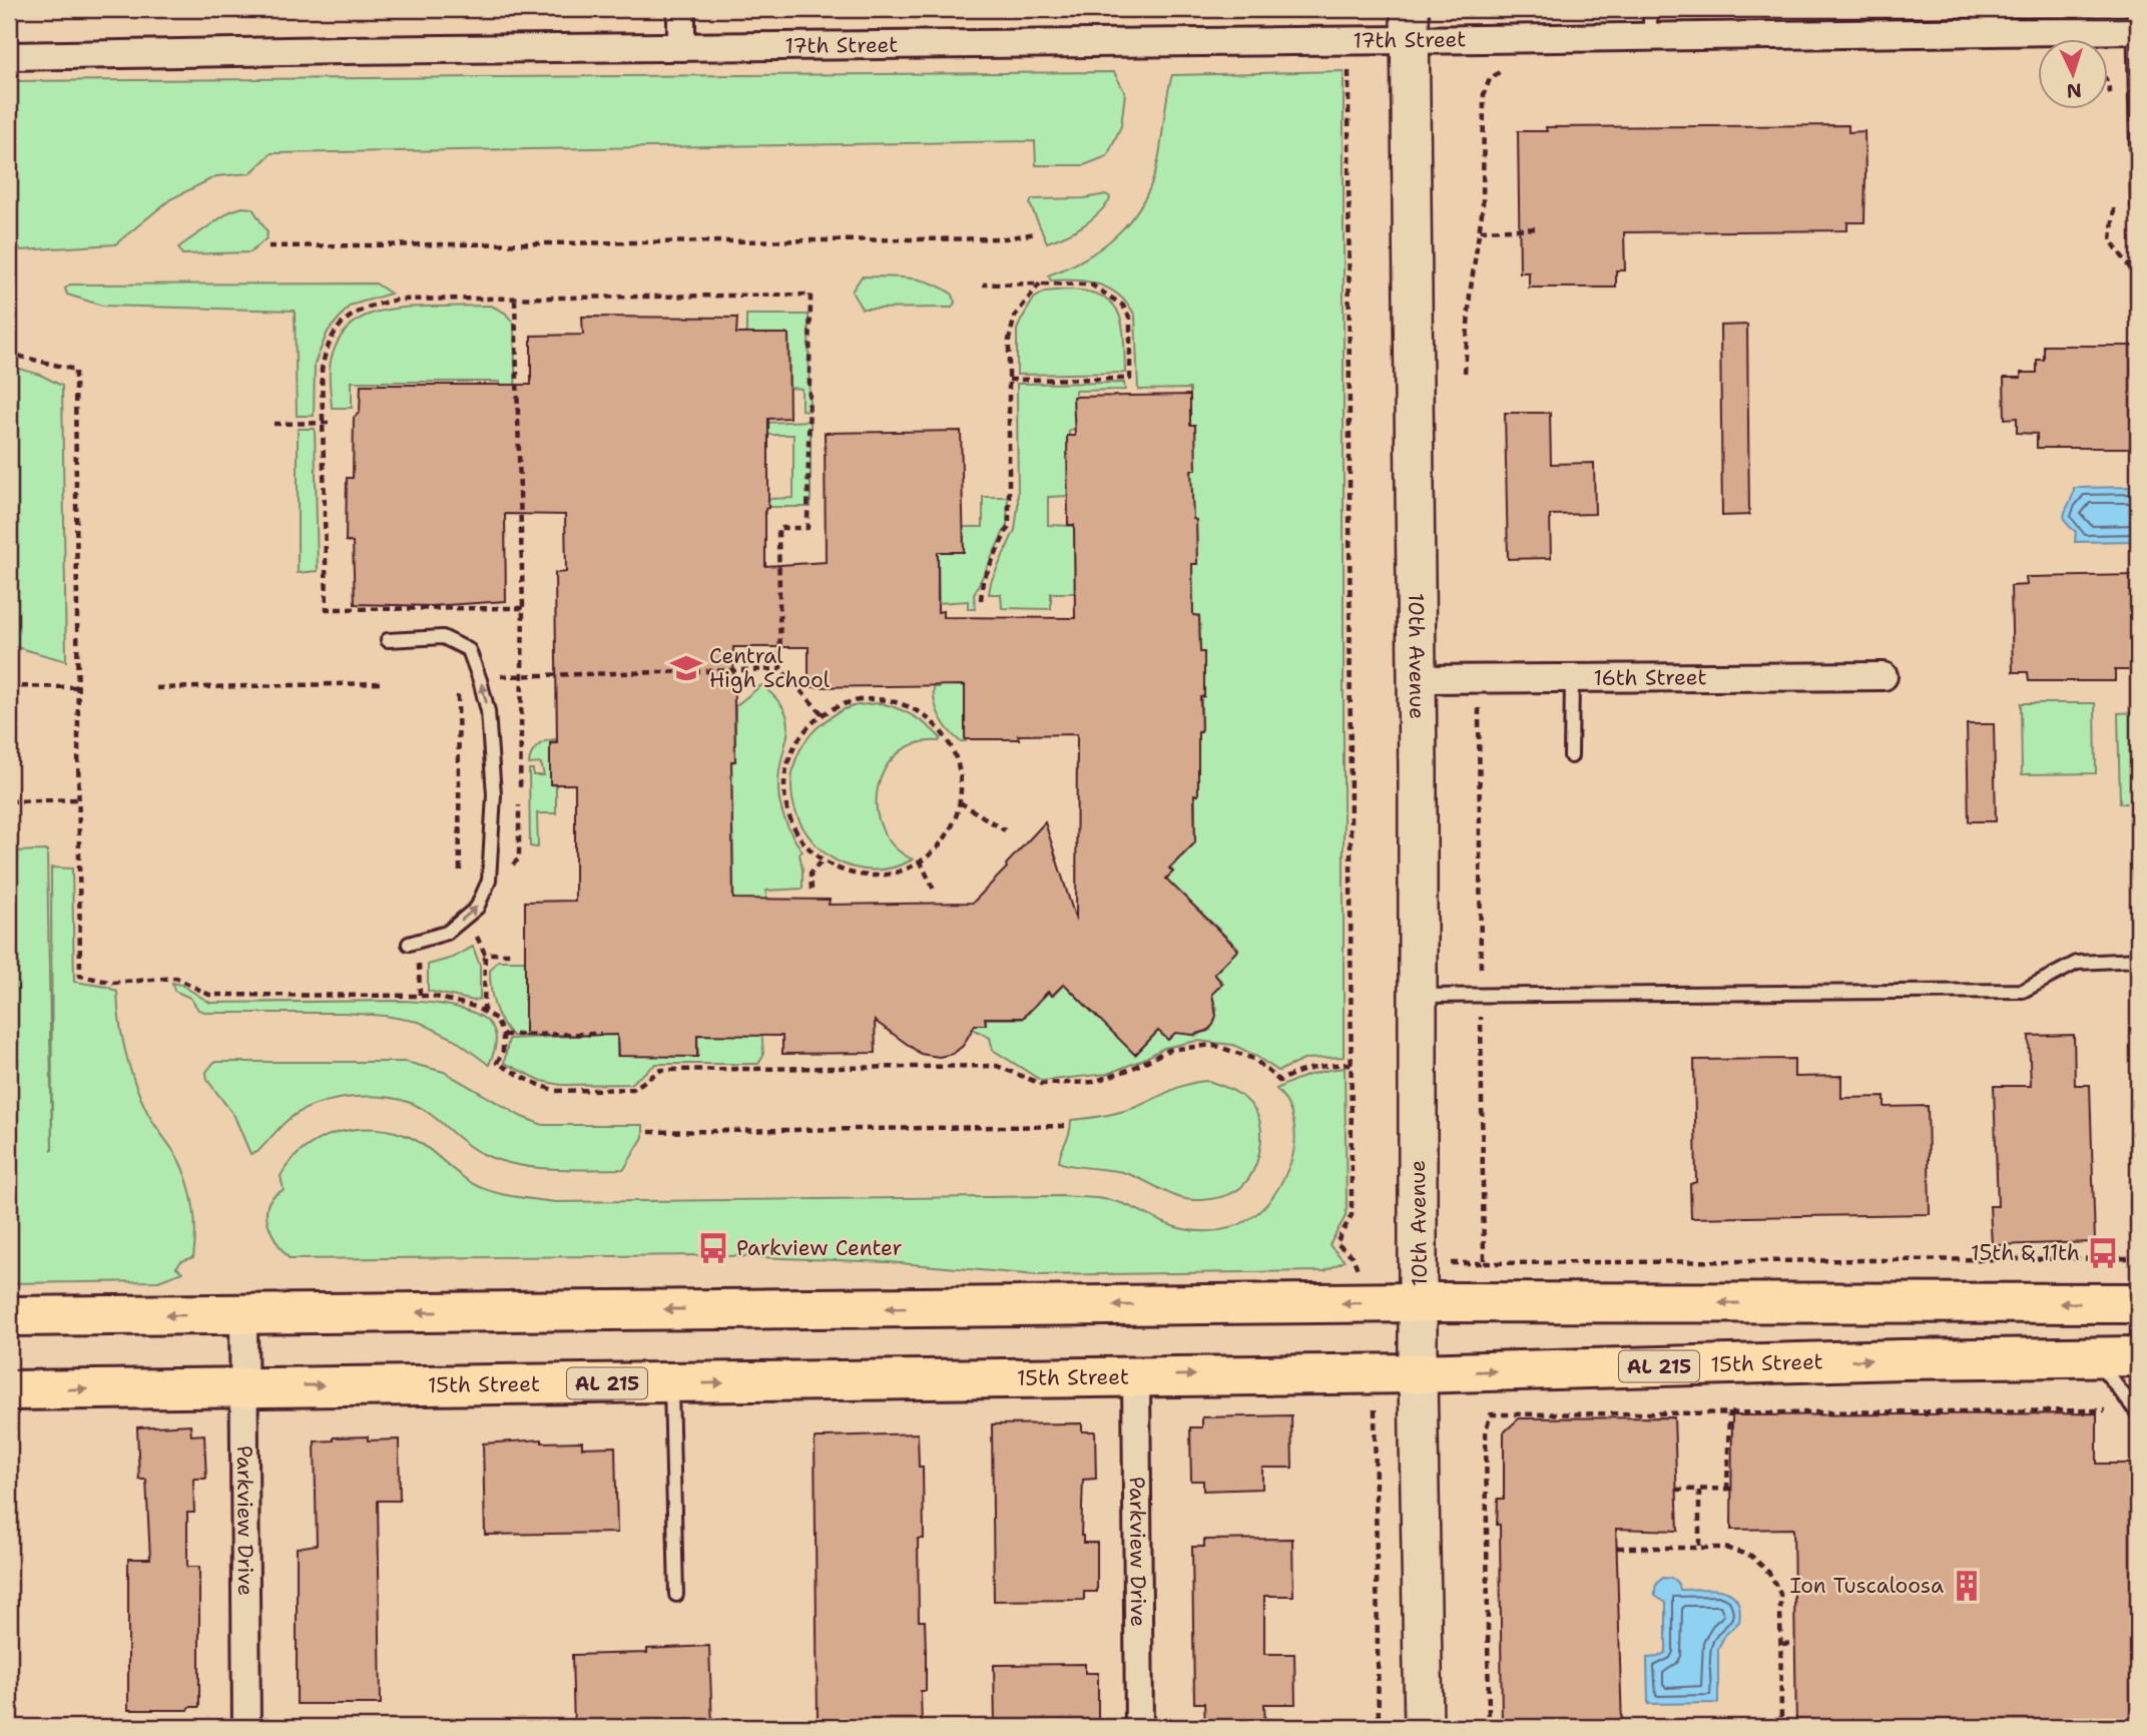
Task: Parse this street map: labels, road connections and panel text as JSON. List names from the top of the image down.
{
  "streets": {
    "main road": ["10th Avenue", "15th Street", "AL 215"],
    "street": ["17th Street", "16th Street", "Parkview Drive"]
  },
  "crossings": [
    ["17th Street", "10th Avenue"],
    ["10th Avenue", "16th Street"],
    ["10th Avenue", "15th Street"],
    ["15th Street", "Parkview Drive"]
  ],
  "places": {
    "school or university": ["Central High School"],
    "bus stop": ["Parkview Center", "15th & 11th"],
    "building": ["Ion Tuscaloosa"]
  },
  "north": "bottom"
}
